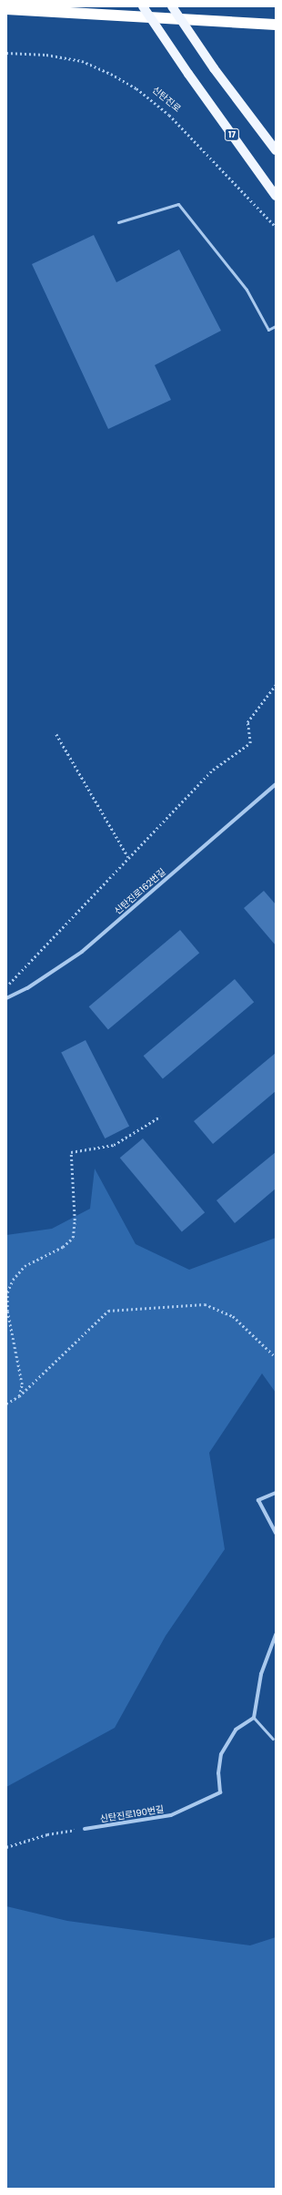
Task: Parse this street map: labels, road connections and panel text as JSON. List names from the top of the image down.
{
  "streets": {
    "main road": ["17"],
    "street": ["신탄진로162번길", "신탄진로190번길"],
    "path": ["신탄진로"]
  }
}
